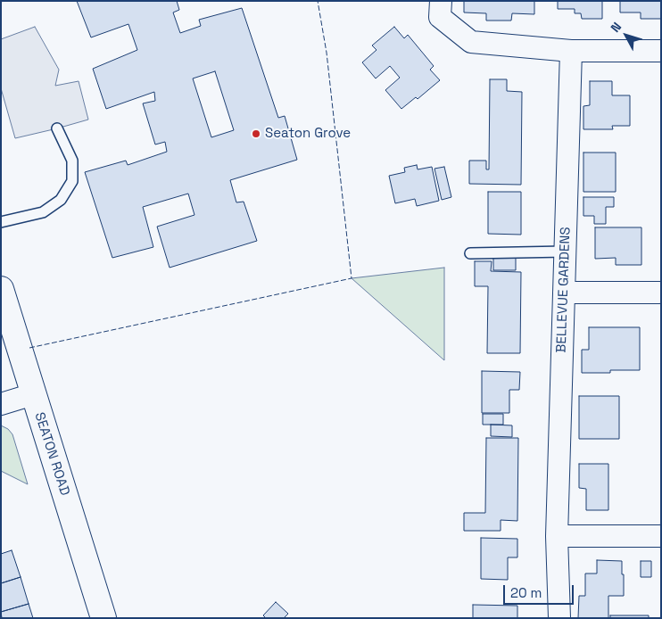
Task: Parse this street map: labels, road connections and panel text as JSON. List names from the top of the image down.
{
  "streets": {
    "street": ["BELLEVUE GARDENS", "SEATON ROAD"]
  },
  "places": ["Seaton Grove"],
  "scale_bar": "20 m",
  "north": "top left"
}
